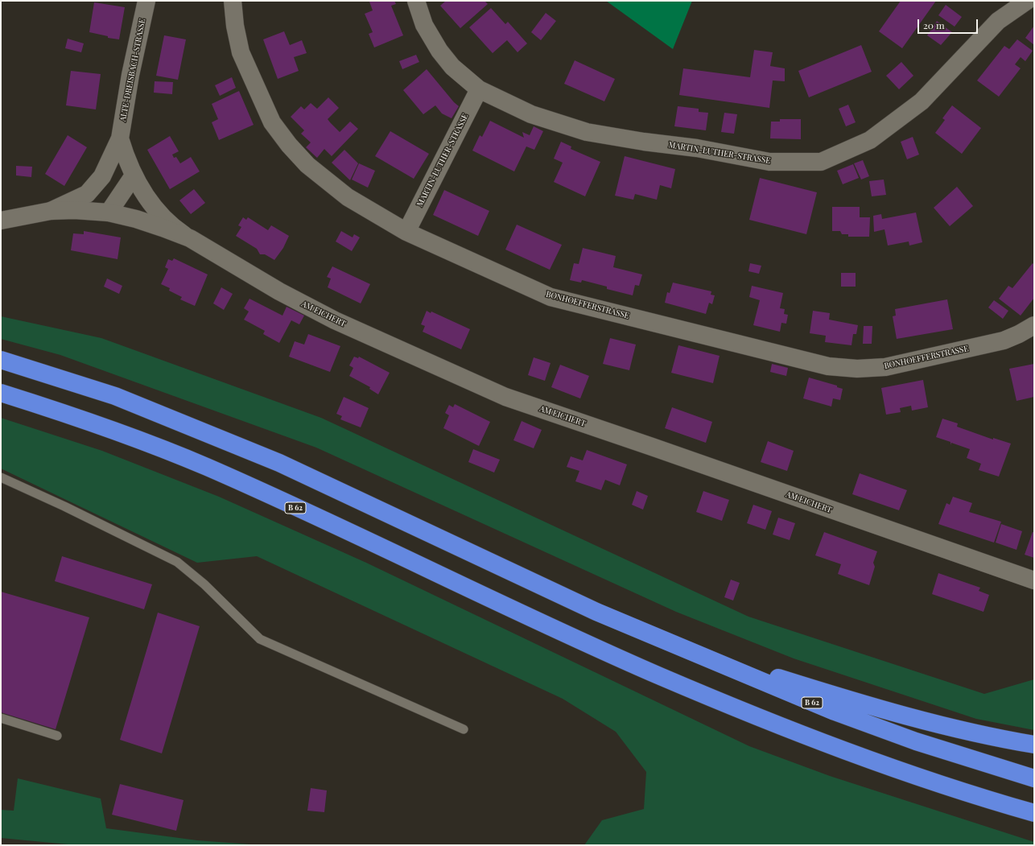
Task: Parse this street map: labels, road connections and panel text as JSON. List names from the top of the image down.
{
  "streets": {
    "highway": ["B 62"],
    "street": [
      "ALTE-DREISBACH-STRASSE",
      "MARTIN-LUTHER-STRASSE",
      "BONHOEFFERSTRASSE",
      "AM EICHERT"
    ]
  },
  "crossings": [
    ["ALTE-DREISBACH-STRASSE", "AM EICHERT"],
    ["MARTIN-LUTHER-STRASSE", "BONHOEFFERSTRASSE"]
  ],
  "scale_bar": "20 m"
}
